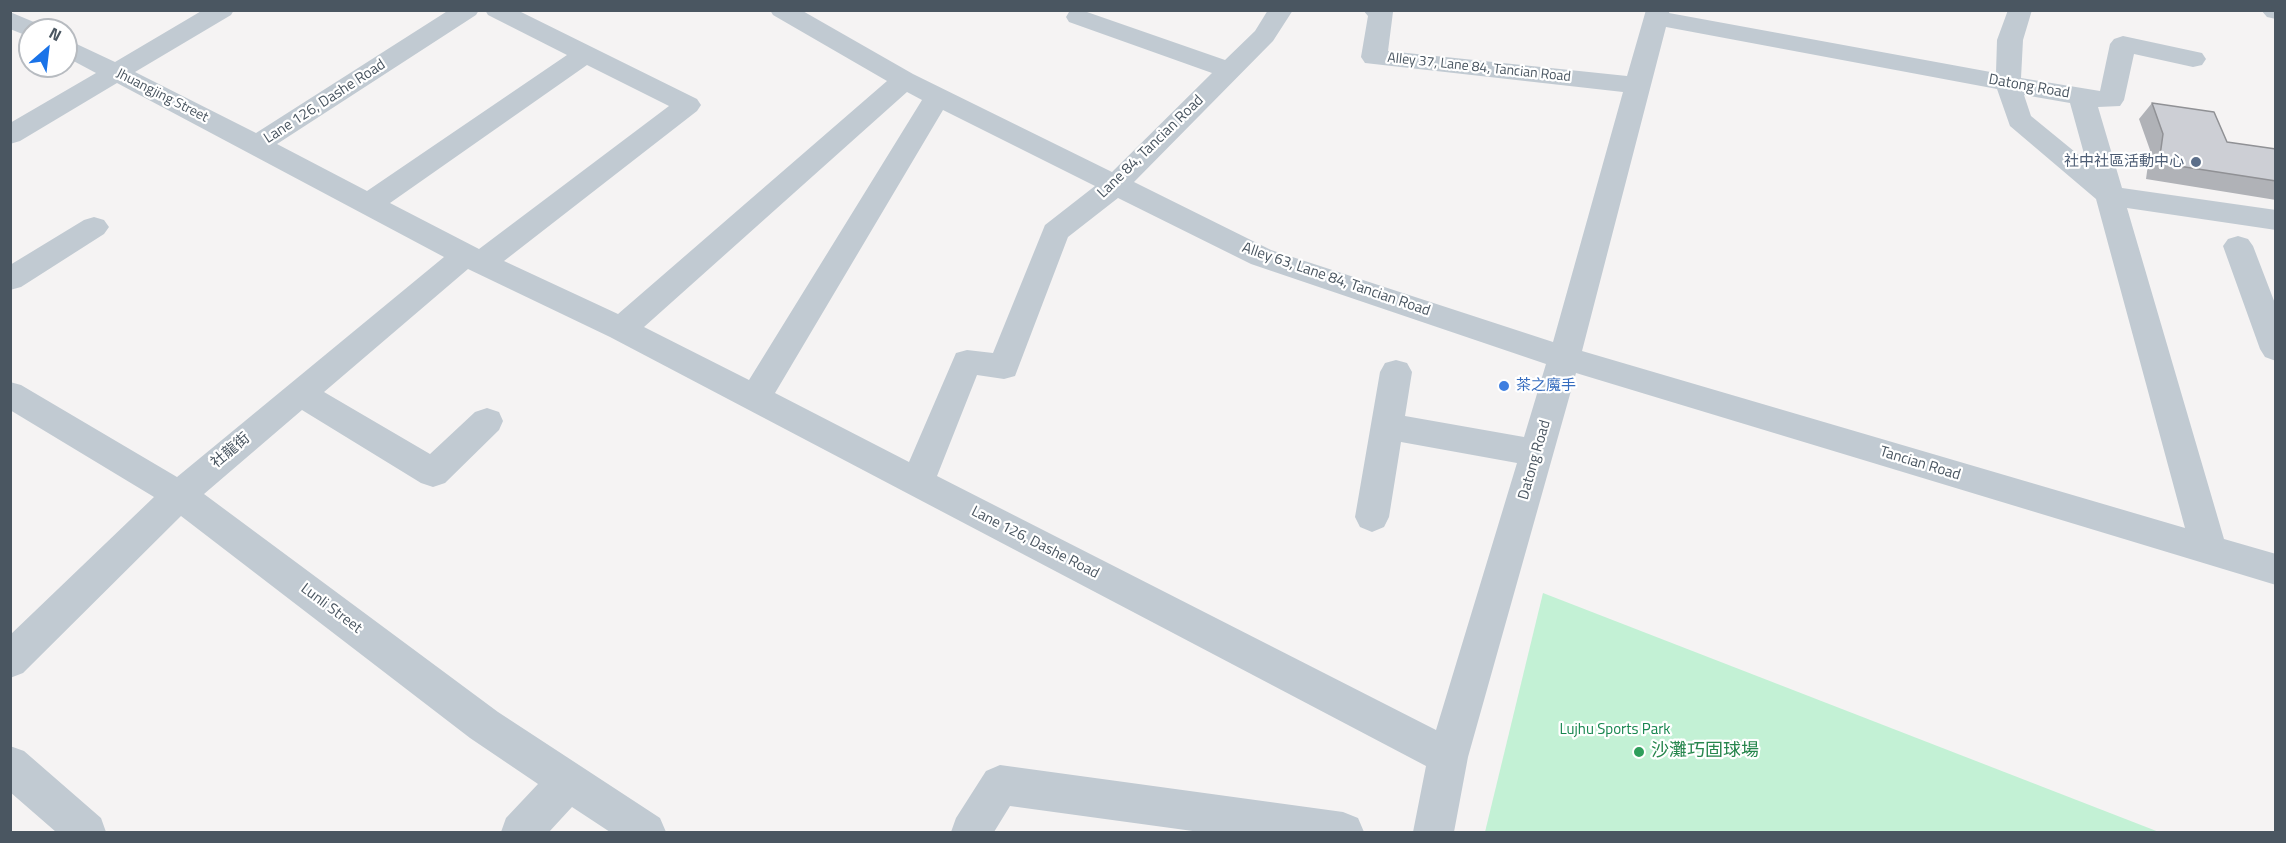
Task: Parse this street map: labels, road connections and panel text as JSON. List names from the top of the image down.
{
  "streets": {
    "street": [
      "Alley 37, Lane 84, Tancian Road",
      "Datong Road",
      "Jhuangjing Street",
      "Lane 126, Dashe Road",
      "Lane 84, Tancian Road",
      "Alley 63, Lane 84, Tancian Road",
      "社龍街",
      "Tancian Road",
      "Lunli Street"
    ]
  },
  "crossings": [
    ["Alley 37, Lane 84, Tancian Road", "Datong Road"],
    ["Datong Road", "Lane 126, Dashe Road"],
    ["Datong Road", "Alley 63, Lane 84, Tancian Road"],
    ["Datong Road", "Tancian Road"],
    ["Jhuangjing Street", "Lane 126, Dashe Road"],
    ["Lane 126, Dashe Road", "Lane 84, Tancian Road"],
    ["Lane 126, Dashe Road", "社龍街"],
    ["Lane 84, Tancian Road", "Alley 63, Lane 84, Tancian Road"],
    ["Alley 63, Lane 84, Tancian Road", "Tancian Road"],
    ["社龍街", "Lunli Street"]
  ],
  "parks": ["Lujhu Sports Park"],
  "places": ["社中社區活動中心", "茶之魔手", "沙灘巧固球場"],
  "north": "top right"
}
